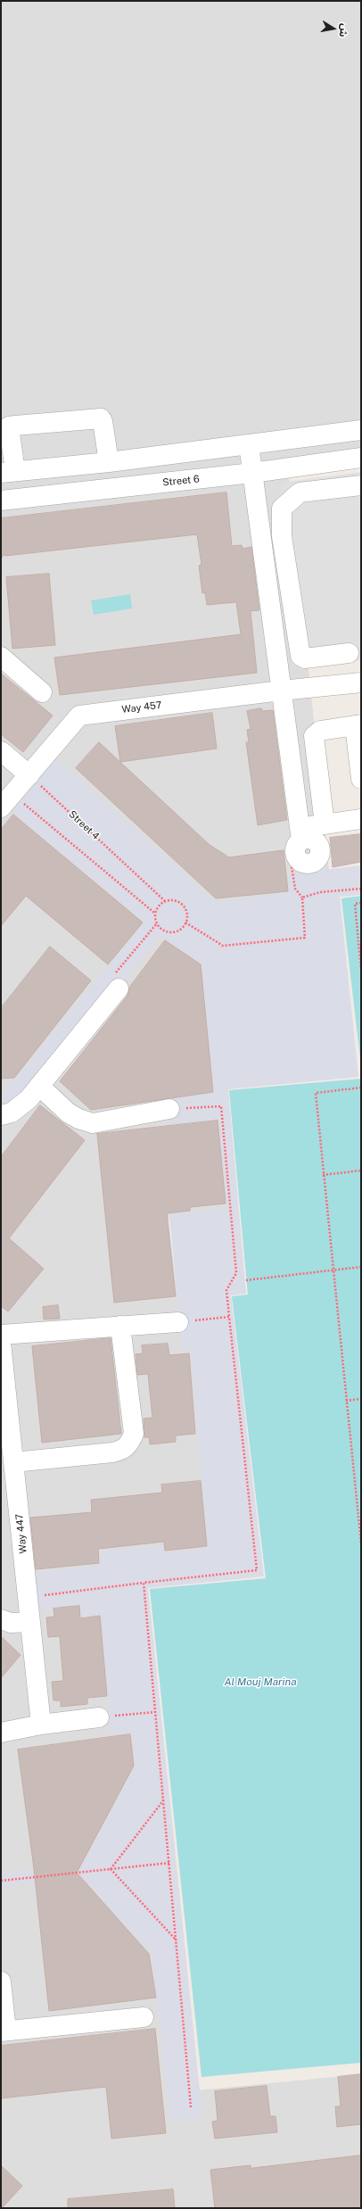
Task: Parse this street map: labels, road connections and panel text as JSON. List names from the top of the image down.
{
  "streets": {
    "street": ["Street 6", "Way 457", "Way 447"],
    "path": ["Street 4"]
  },
  "crossings": [
    ["Way 457", "Street 4"]
  ],
  "water": ["Al Mouj Marina"],
  "north": "right"
}
